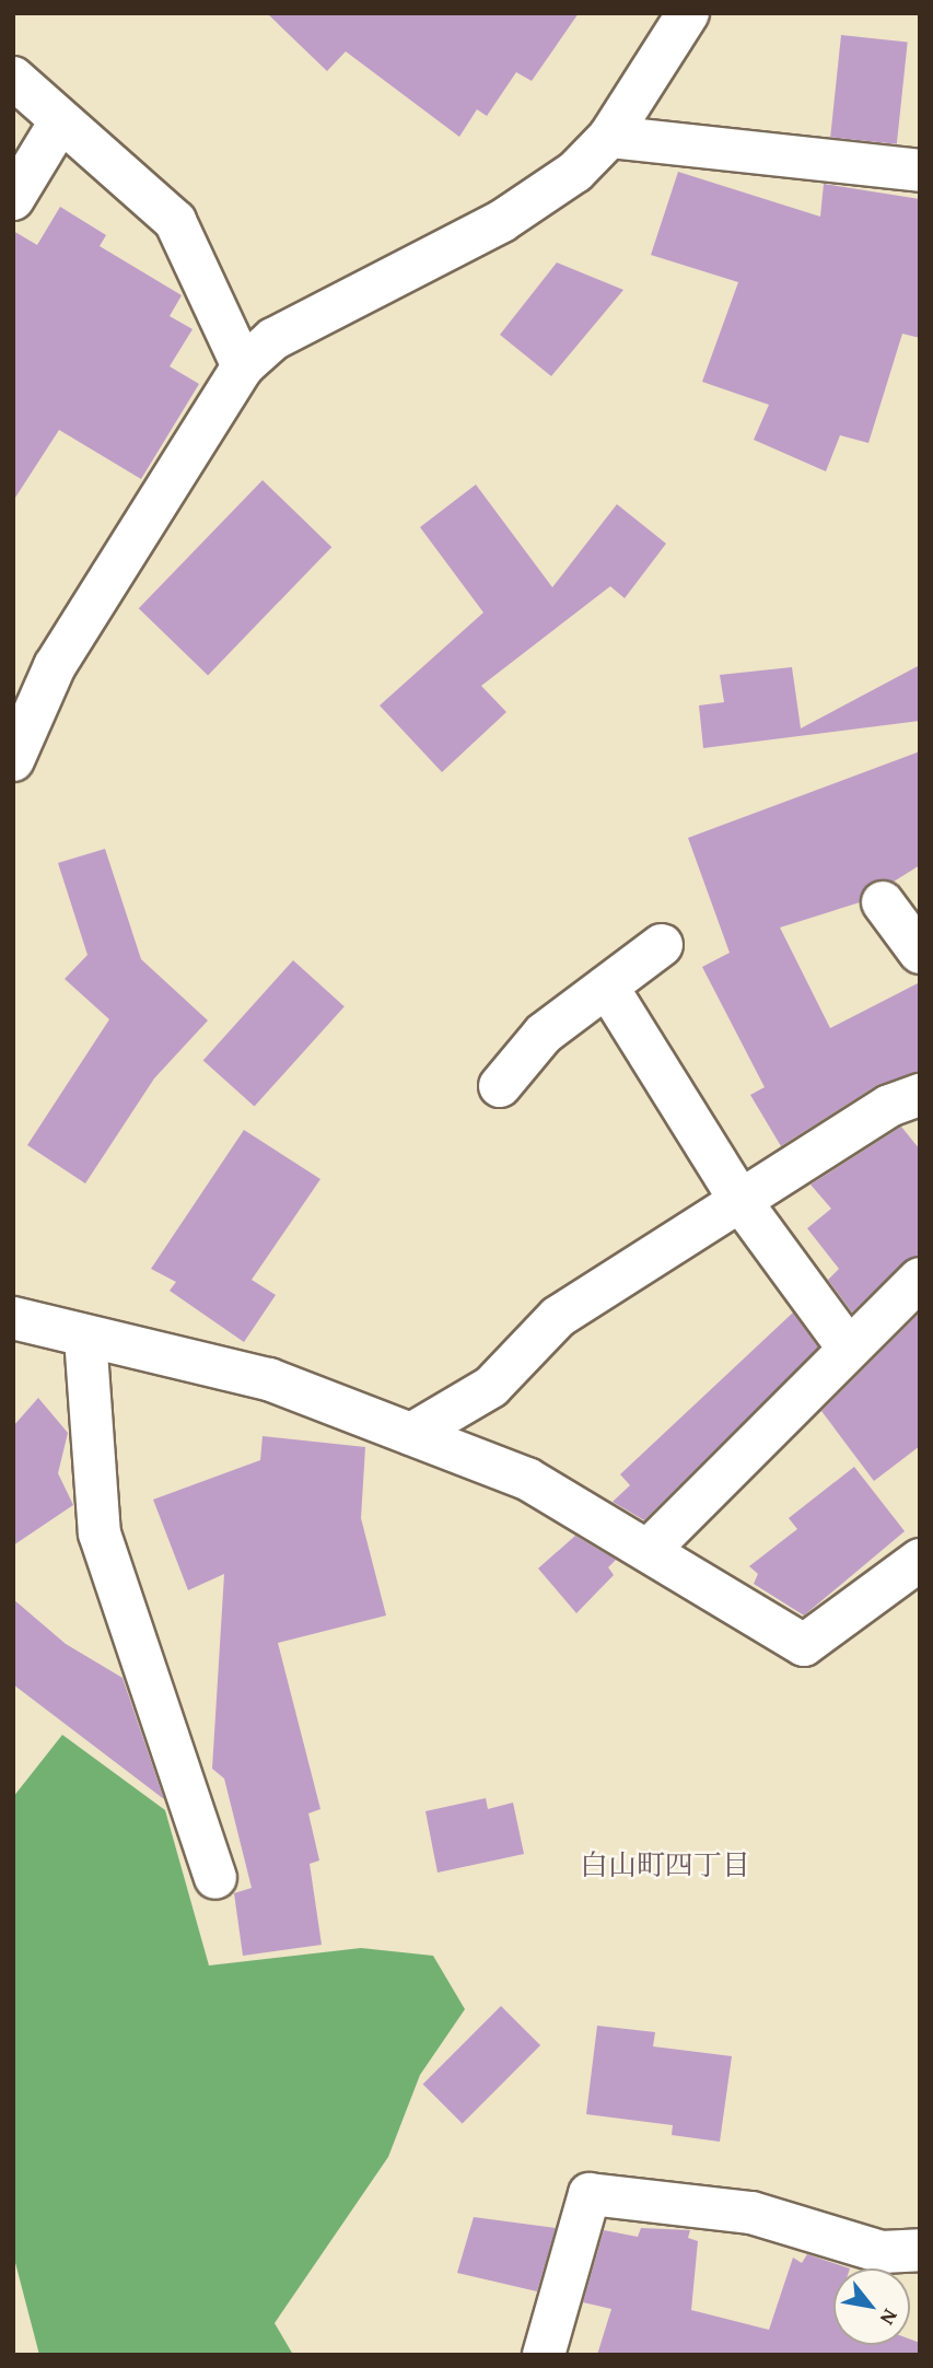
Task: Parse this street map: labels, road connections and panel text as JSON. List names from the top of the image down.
{
  "districts": ["白山町四丁目"],
  "north": "bottom right"
}
